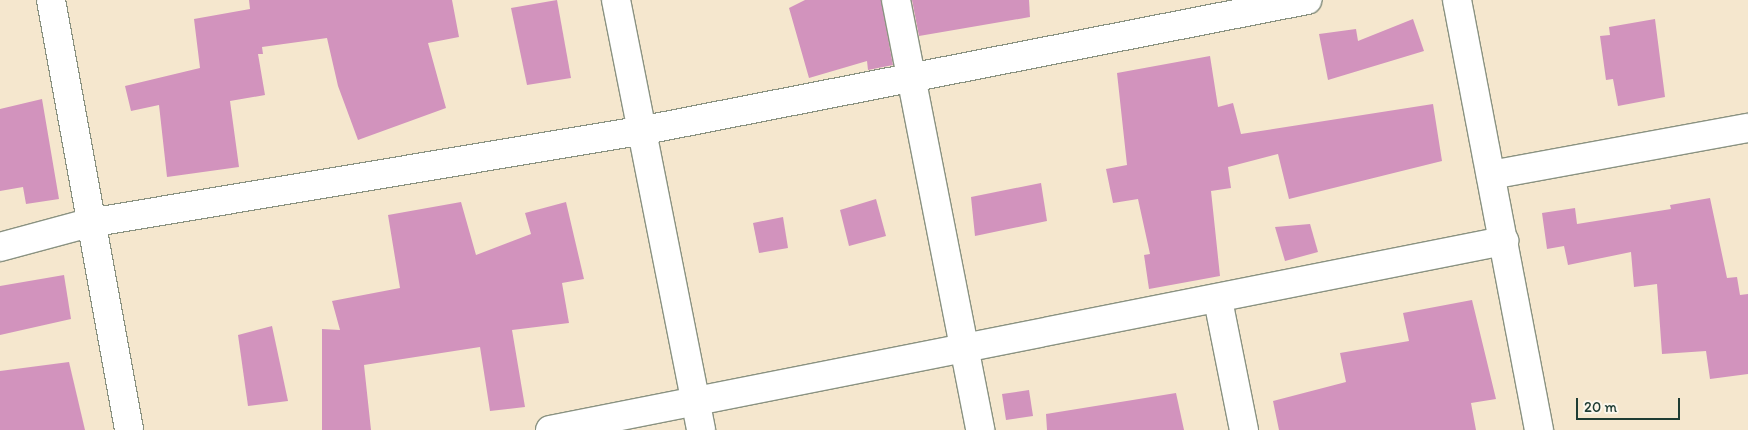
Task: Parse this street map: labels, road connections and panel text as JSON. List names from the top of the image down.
{
  "scale_bar": "20 m"
}
